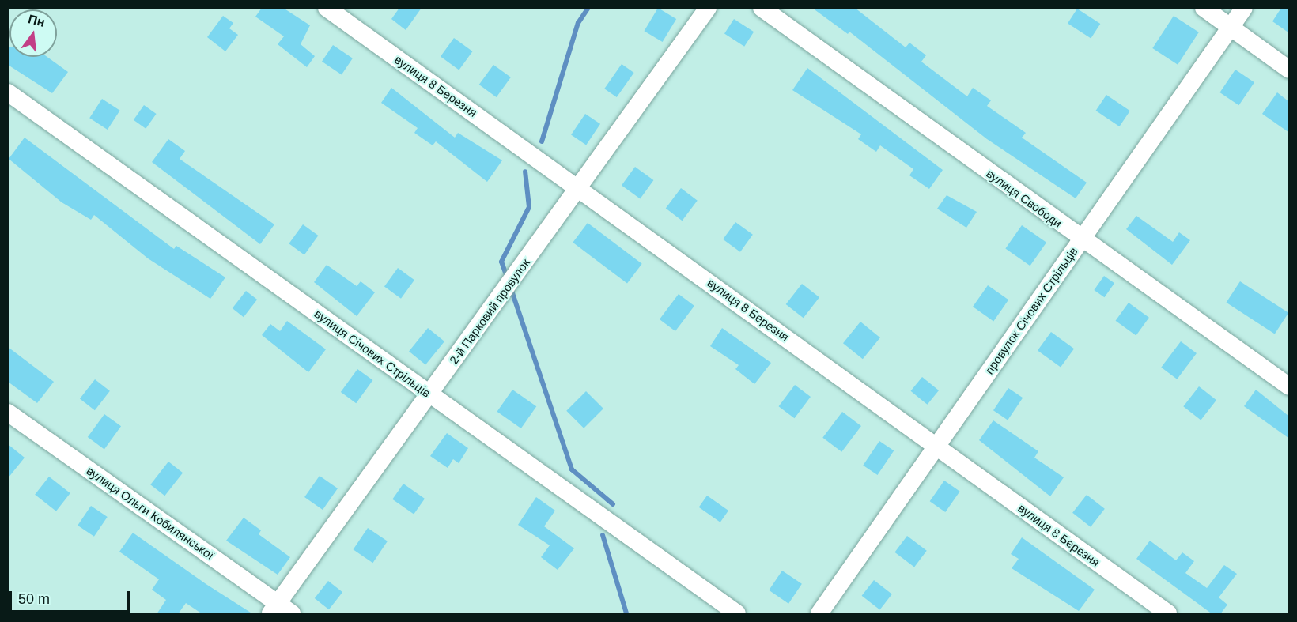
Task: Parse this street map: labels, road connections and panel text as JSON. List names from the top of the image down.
{
  "streets": {
    "street": [
      "вулиця 8 Березня",
      "вулиця Свободи",
      "провулок Січових Стрільців",
      "2-й Парковий провулок",
      "вулиця Січових Стрільців",
      "вулиця Ольги Кобилянської"
    ]
  },
  "crossings": [
    ["вулиця 8 Березня", "провулок Січових Стрільців"],
    ["вулиця 8 Березня", "2-й Парковий провулок"],
    ["вулиця Свободи", "провулок Січових Стрільців"],
    ["2-й Парковий провулок", "вулиця Січових Стрільців"],
    ["2-й Парковий провулок", "вулиця Ольги Кобилянської"]
  ],
  "scale_bar": "50 m",
  "north": "top"
}
